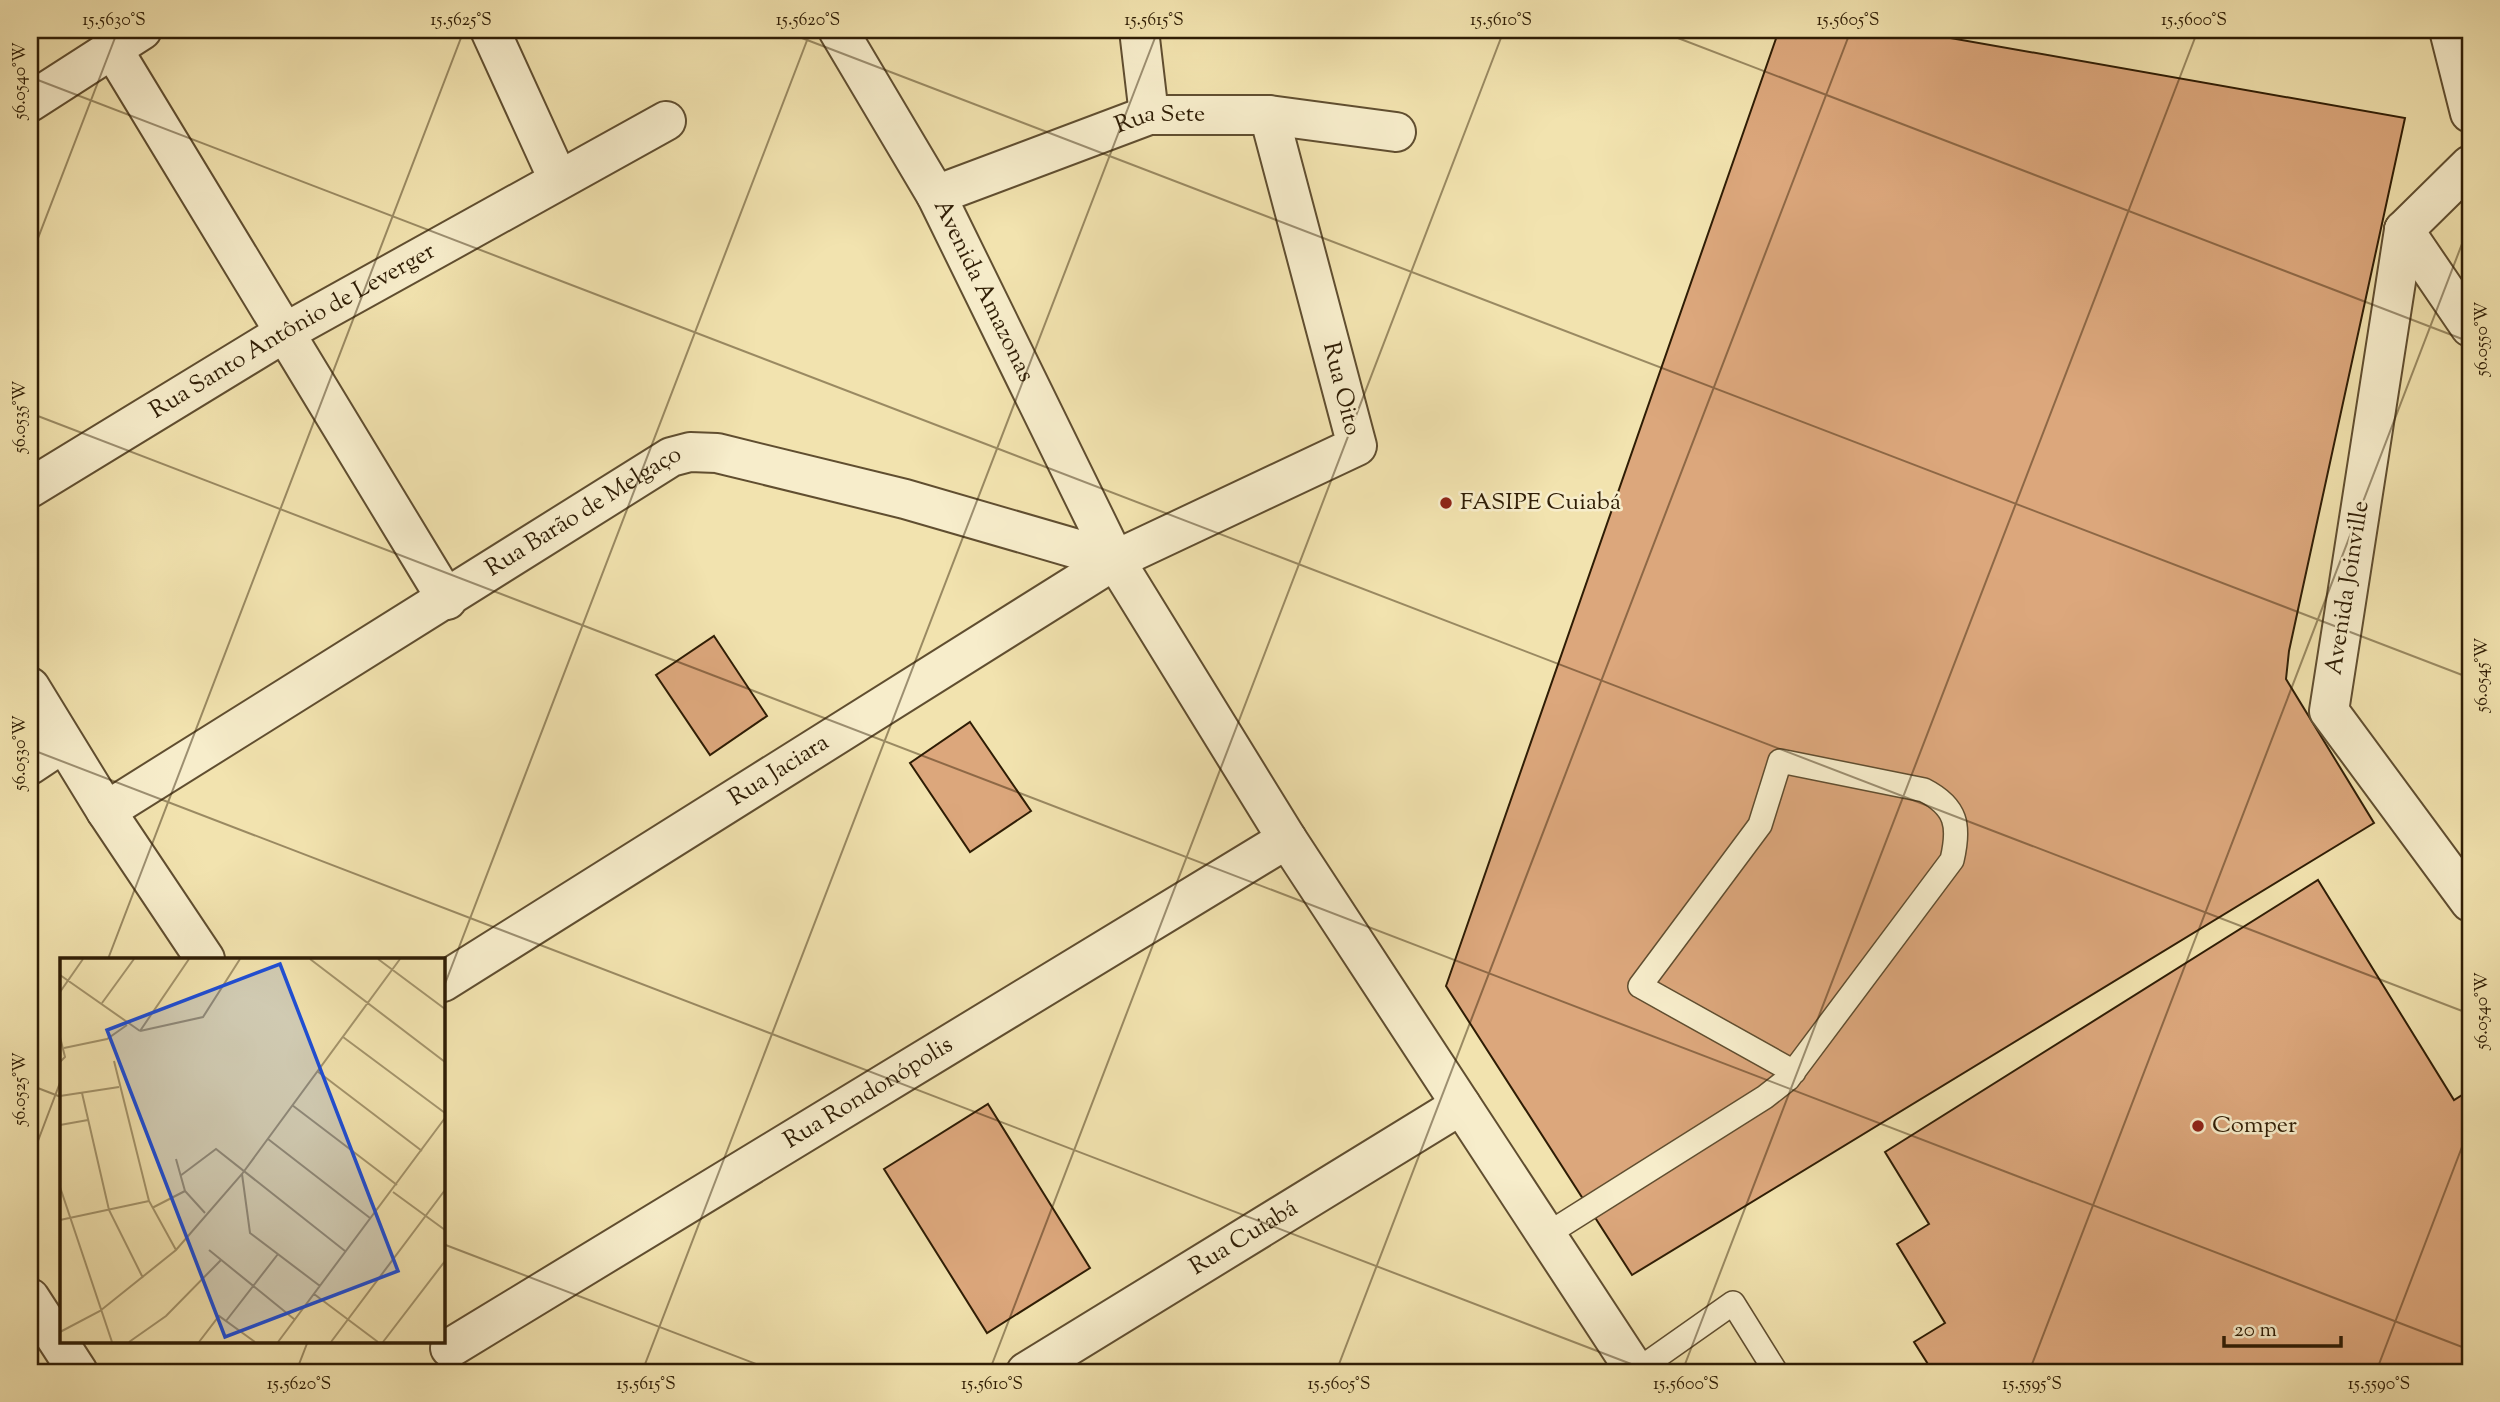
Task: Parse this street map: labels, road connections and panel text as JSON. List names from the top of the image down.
{
  "streets": {
    "street": [
      "Rua Sete",
      "Avenida Amazonas",
      "Rua Santo Antônio de Leverger",
      "Rua Oito",
      "Rua Barão de Melgaço",
      "Avenida Joinville",
      "Rua Jaciara",
      "Rua Rondonópolis",
      "Rua Cuiabá"
    ]
  },
  "crossings": [
    ["Rua Sete", "Avenida Amazonas"],
    ["Rua Sete", "Rua Oito"],
    ["Avenida Amazonas", "Rua Oito"],
    ["Avenida Amazonas", "Rua Barão de Melgaço"],
    ["Avenida Amazonas", "Rua Jaciara"],
    ["Avenida Amazonas", "Rua Rondonópolis"],
    ["Avenida Amazonas", "Rua Cuiabá"],
    ["Rua Oito", "Rua Barão de Melgaço"],
    ["Rua Oito", "Rua Jaciara"],
    ["Rua Barão de Melgaço", "Rua Jaciara"]
  ],
  "places": ["FASIPE Cuiabá", "Comper"],
  "scale_bar": "20 m",
  "coordinates": [
    "15.5630°S",
    "15.5625°S",
    "15.5620°S",
    "15.5615°S",
    "15.5610°S",
    "15.5605°S",
    "15.5600°S",
    "56.0540°W",
    "56.0550°W",
    "56.0535°W",
    "56.0545°W",
    "56.0530°W",
    "56.0525°W",
    "15.5595°S",
    "15.5590°S"
  ]
}
